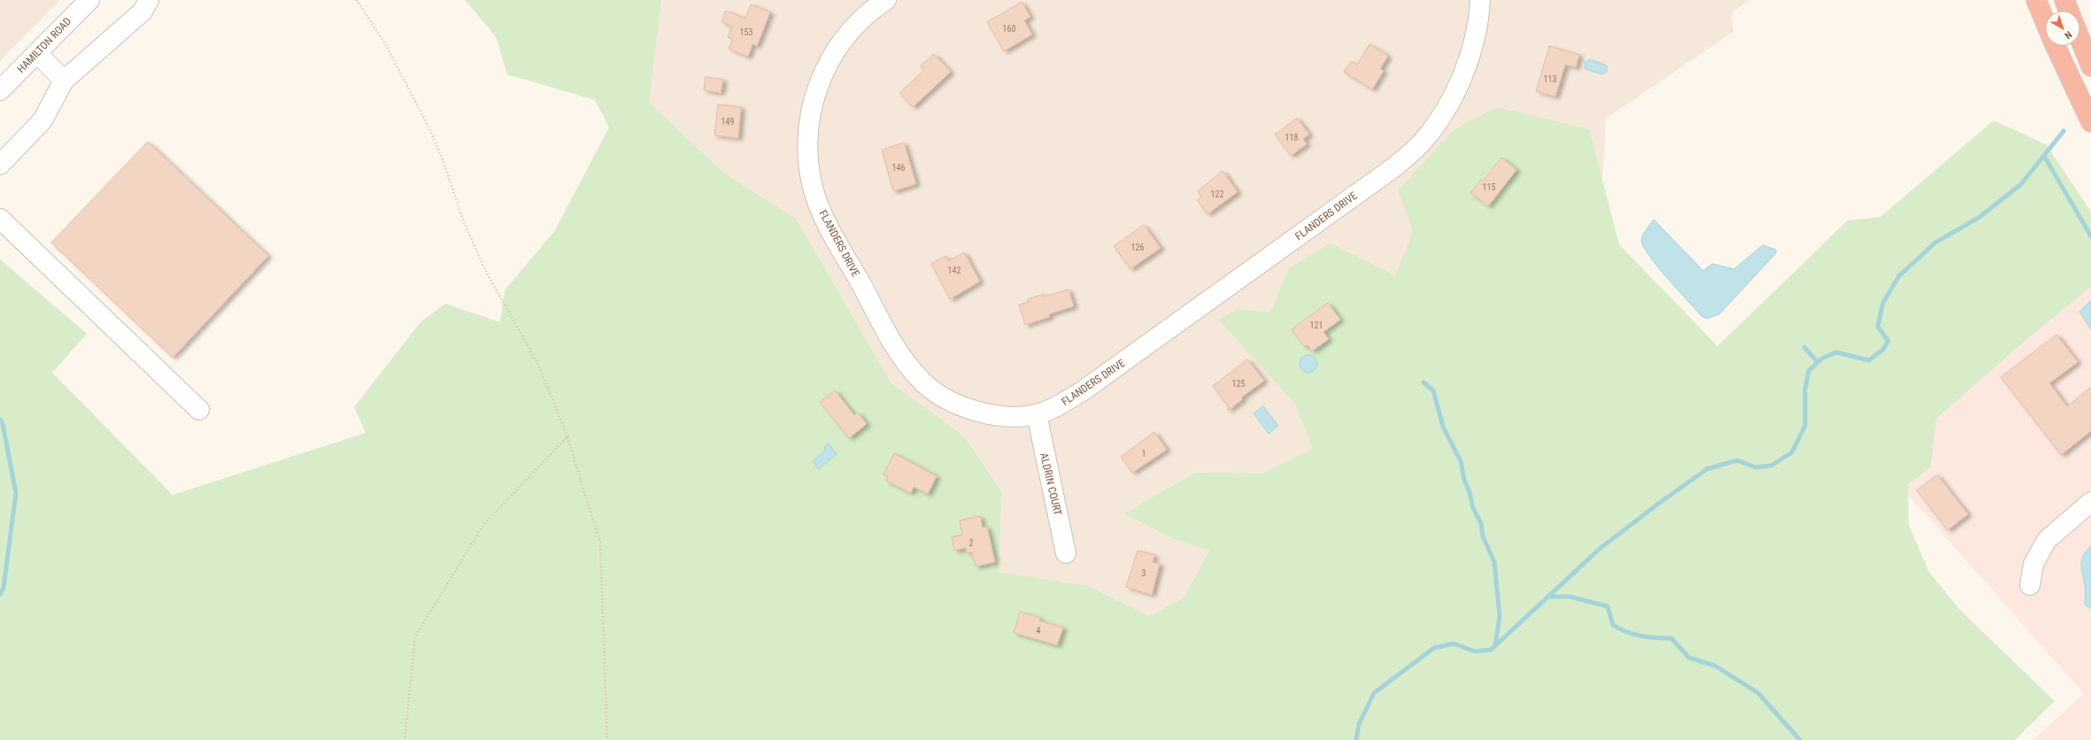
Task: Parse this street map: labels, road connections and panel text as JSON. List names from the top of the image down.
{
  "streets": {
    "street": ["HAMILTON ROAD", "FLANDERS DRIVE", "ALDRIN COURT"]
  },
  "crossings": [
    ["FLANDERS DRIVE", "ALDRIN COURT"]
  ],
  "house_numbers": [
    "160",
    "153",
    "113",
    "149",
    "118",
    "146",
    "115",
    "122",
    "126",
    "142",
    "121",
    "125",
    "1",
    "2",
    "3",
    "4"
  ],
  "north": "bottom right"
}
